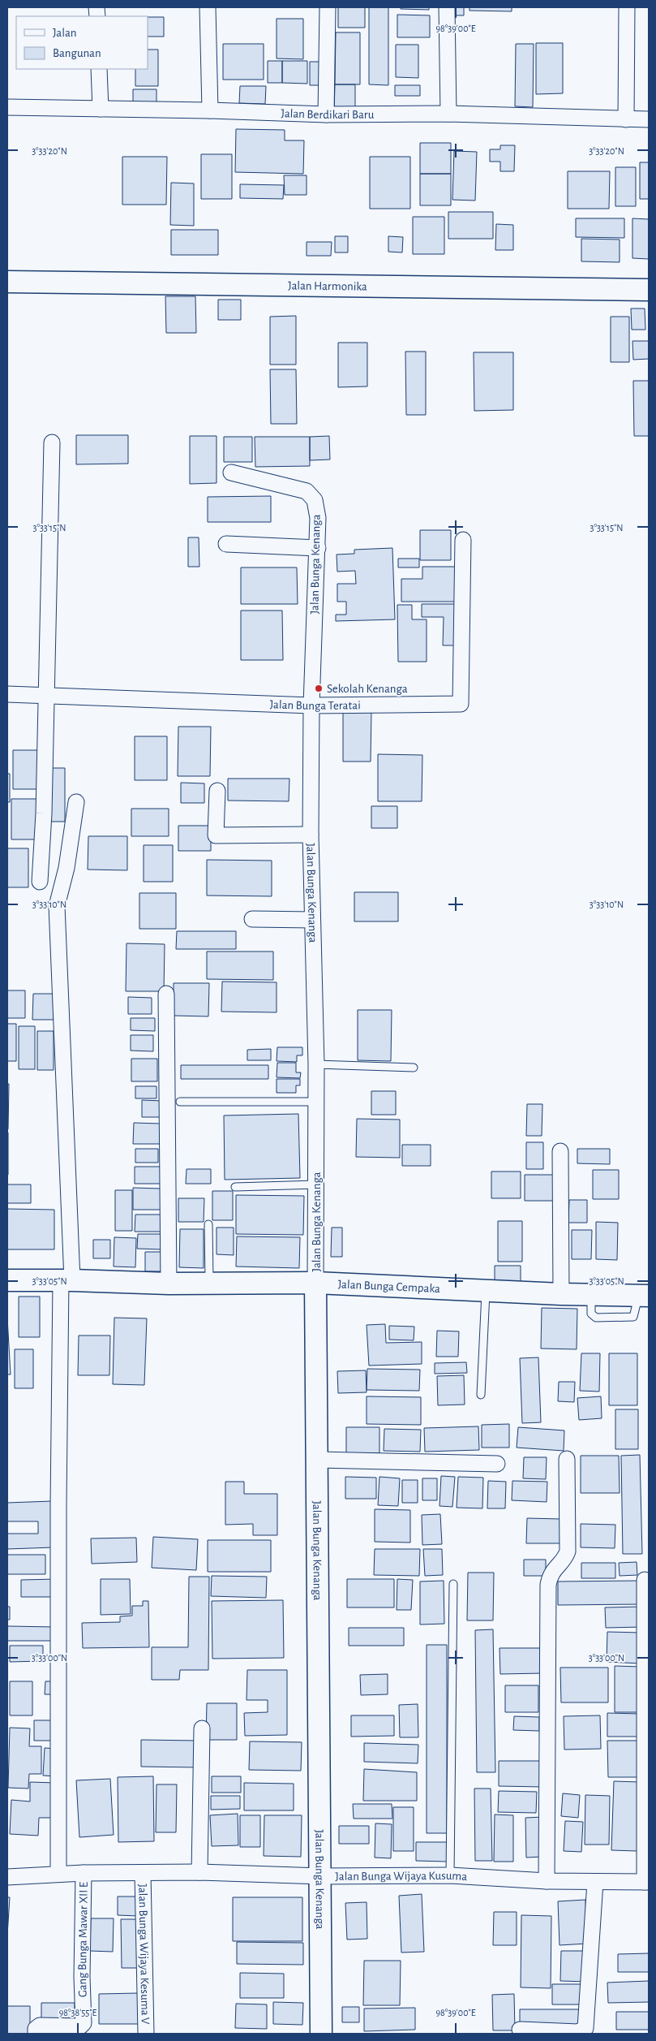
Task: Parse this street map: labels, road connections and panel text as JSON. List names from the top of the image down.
{
  "streets": {
    "street": [
      "Jalan Berdikari Baru",
      "Jalan Harmonika",
      "Jalan Bunga Kenanga",
      "Jalan Bunga Teratai",
      "Jalan Bunga Cempaka",
      "Jalan Bunga Wijaya Kusuma",
      "Gang Bunga Mawar XII E",
      "Jalan Bunga Wijaya Kesuma V"
    ]
  },
  "crossings": [
    ["Jalan Bunga Kenanga", "Jalan Bunga Teratai"],
    ["Jalan Bunga Kenanga", "Jalan Bunga Cempaka"],
    ["Jalan Bunga Kenanga", "Jalan Bunga Wijaya Kusuma"],
    ["Jalan Bunga Wijaya Kusuma", "Gang Bunga Mawar XII E"],
    ["Jalan Bunga Wijaya Kusuma", "Jalan Bunga Wijaya Kesuma V"]
  ],
  "places": ["Sekolah Kenanga"],
  "legend": ["Jalan", "Bangunan"],
  "coordinates": [
    "98°39'00\"E",
    "3°33'20\"N",
    "3°33'15\"N",
    "3°33'10\"N",
    "3°33'05\"N",
    "3°33'00\"N",
    "98°38'55\"E"
  ]
}
